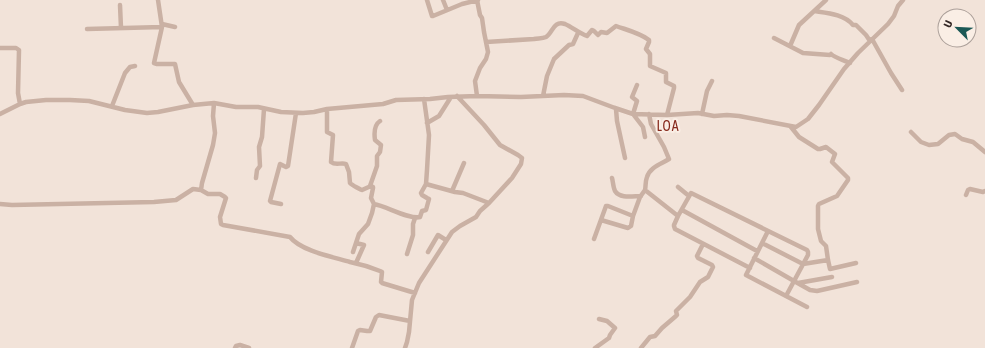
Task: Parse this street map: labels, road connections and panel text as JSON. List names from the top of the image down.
{
  "districts": ["LOA"],
  "north": "top left"
}
